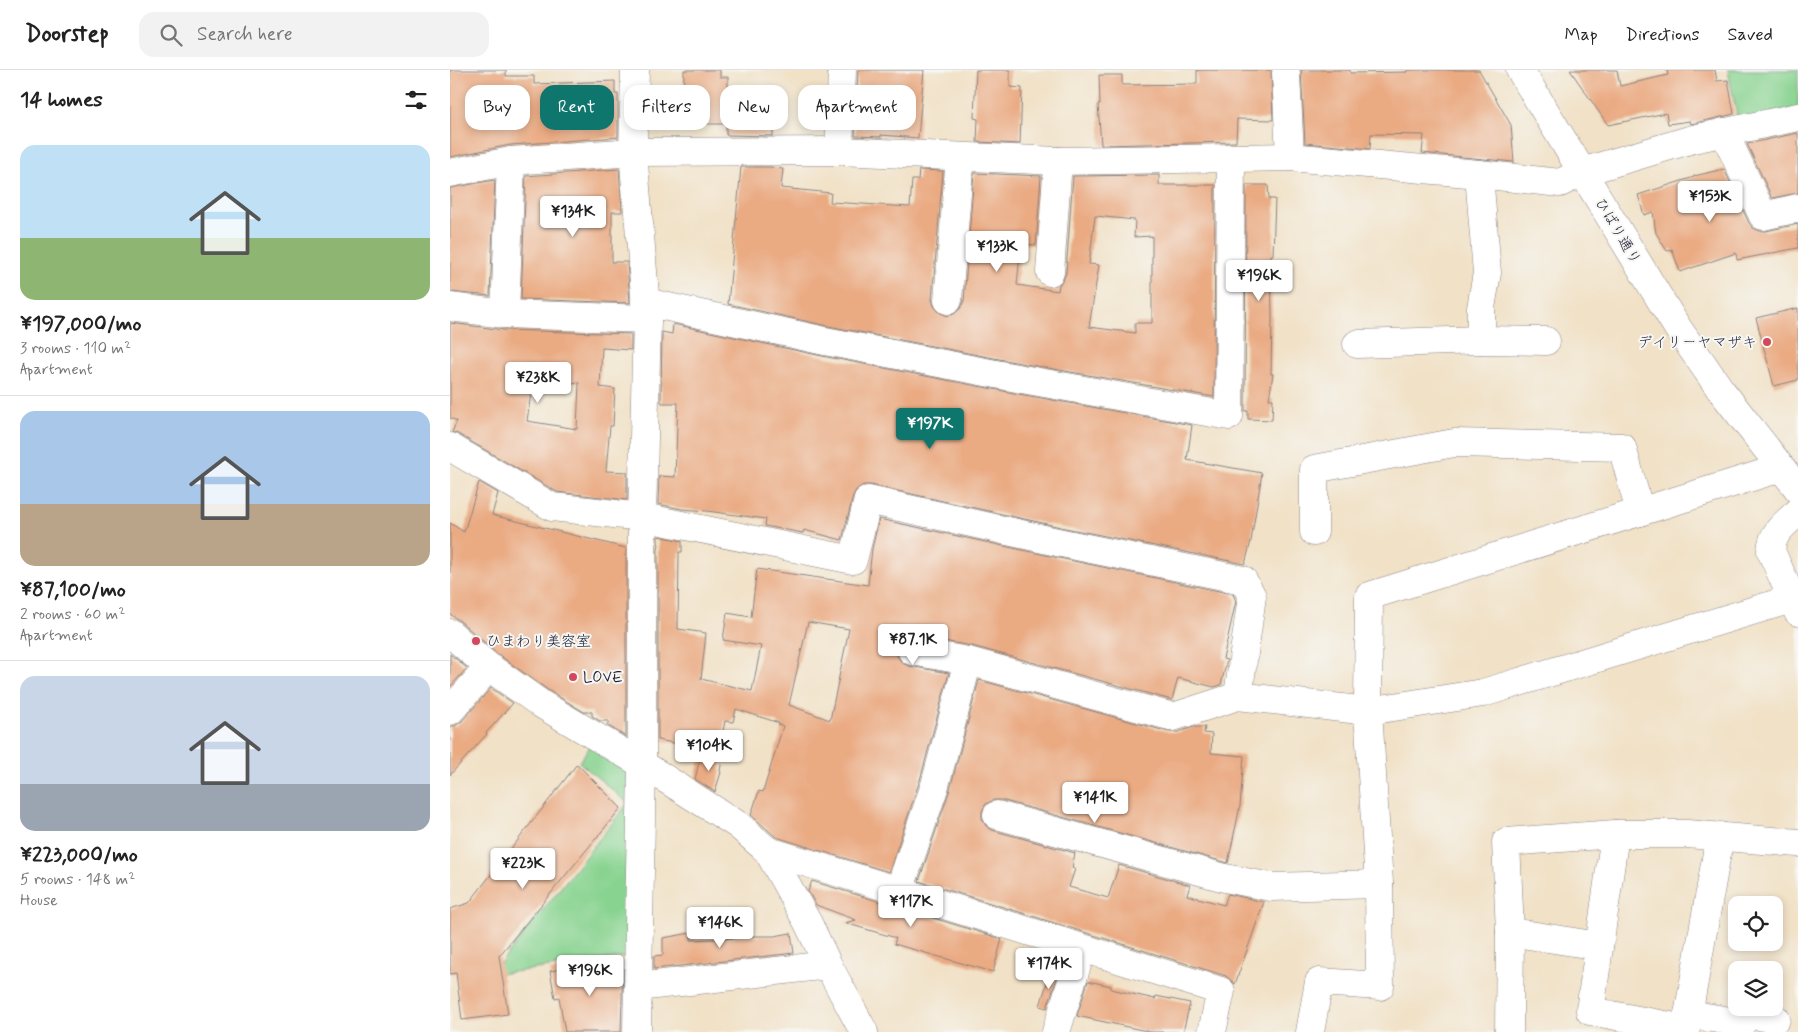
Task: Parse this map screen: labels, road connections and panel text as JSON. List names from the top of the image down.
{
  "streets": {
    "street": ["ひばり通り"]
  },
  "places": ["デイリ－ヤマザキ", "ひまわり美容室", "LOVE"],
  "page": {
    "header": "Doorstep",
    "search": "Search here",
    "nav": ["Map", "Directions", "Saved"],
    "heading": "14 homes",
    "chip": [
      "Buy",
      "Rent",
      "Filters",
      "New",
      "Apartment"
    ],
    "list": [
      {
        "name": "¥197,000/mo",
        "note": "3 rooms · 110 m² · Apartment"
      },
      {
        "name": "¥87,100/mo",
        "note": "2 rooms · 60 m² · Apartment"
      },
      {
        "name": "¥223,000/mo",
        "note": "5 rooms · 148 m² · House"
      }
    ],
    "price": [
      "¥153K",
      "¥134K",
      "¥133K",
      "¥196K",
      "¥238K",
      "¥197K",
      "¥87.1K",
      "¥104K",
      "¥141K",
      "¥223K",
      "¥117K",
      "¥146K",
      "¥174K",
      "¥196K"
    ]
  }
}
